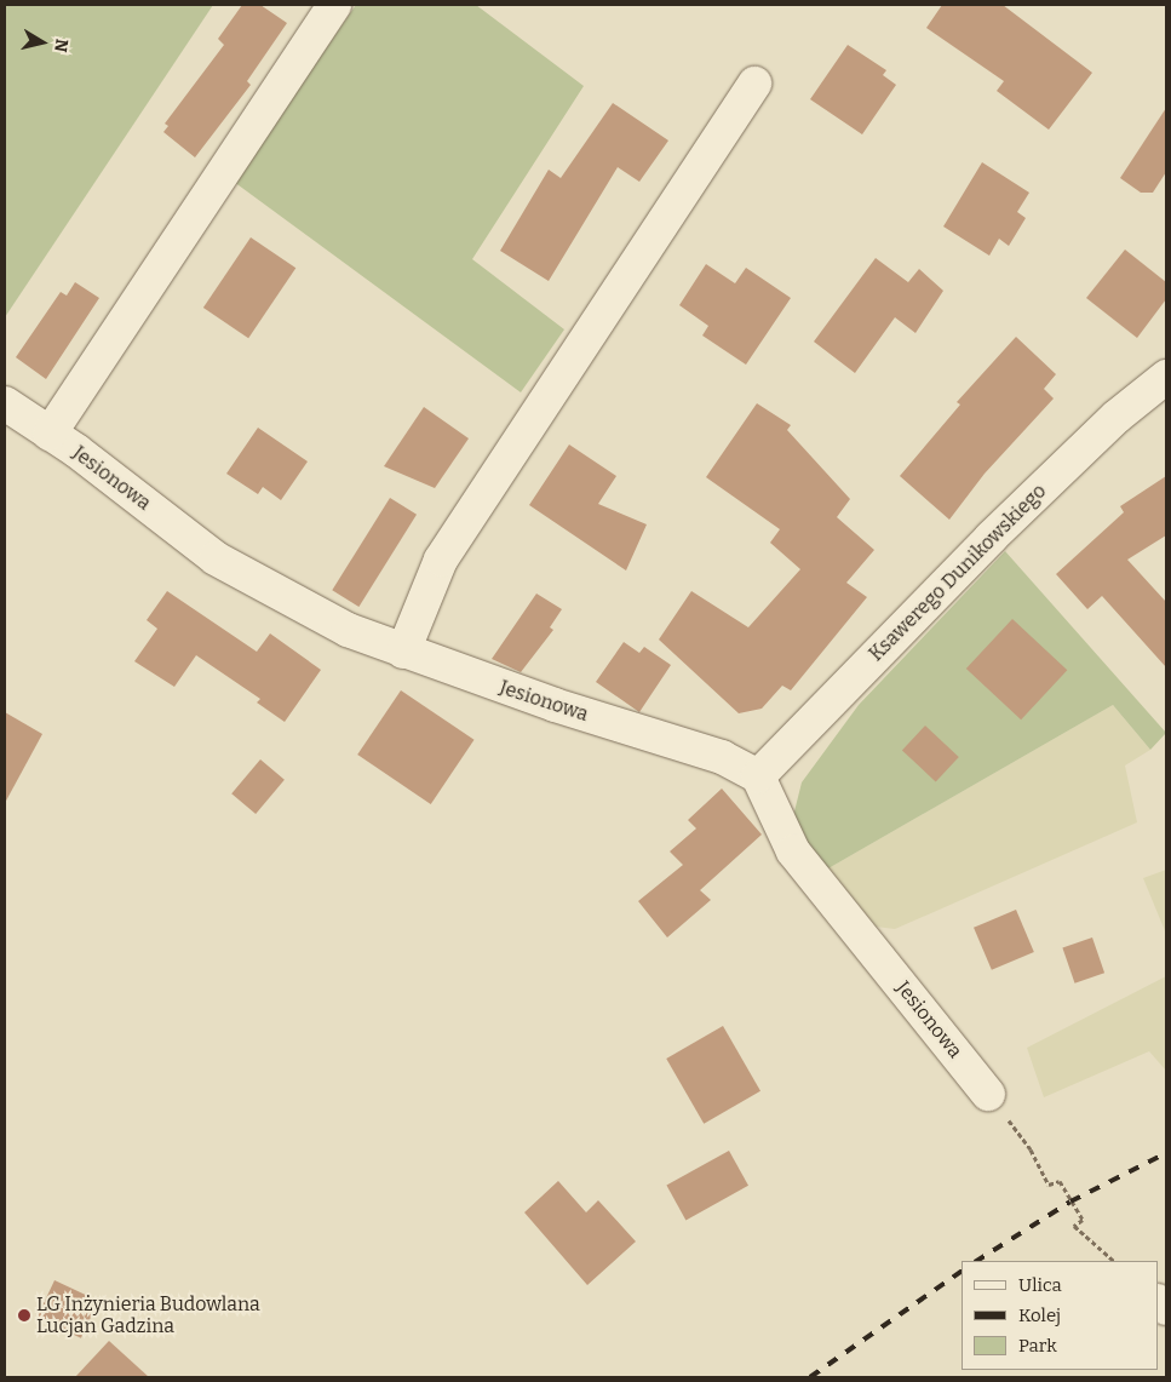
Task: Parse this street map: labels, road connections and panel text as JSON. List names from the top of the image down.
{
  "streets": {
    "street": ["Jesionowa", "Ksawerego Dunikowskiego"]
  },
  "crossings": [
    ["Jesionowa", "Ksawerego Dunikowskiego"]
  ],
  "places": ["LG Inżynieria Budowlana Lucjan Gadzina"],
  "legend": ["Ulica", "Kolej", "Park"],
  "north": "right"
}
